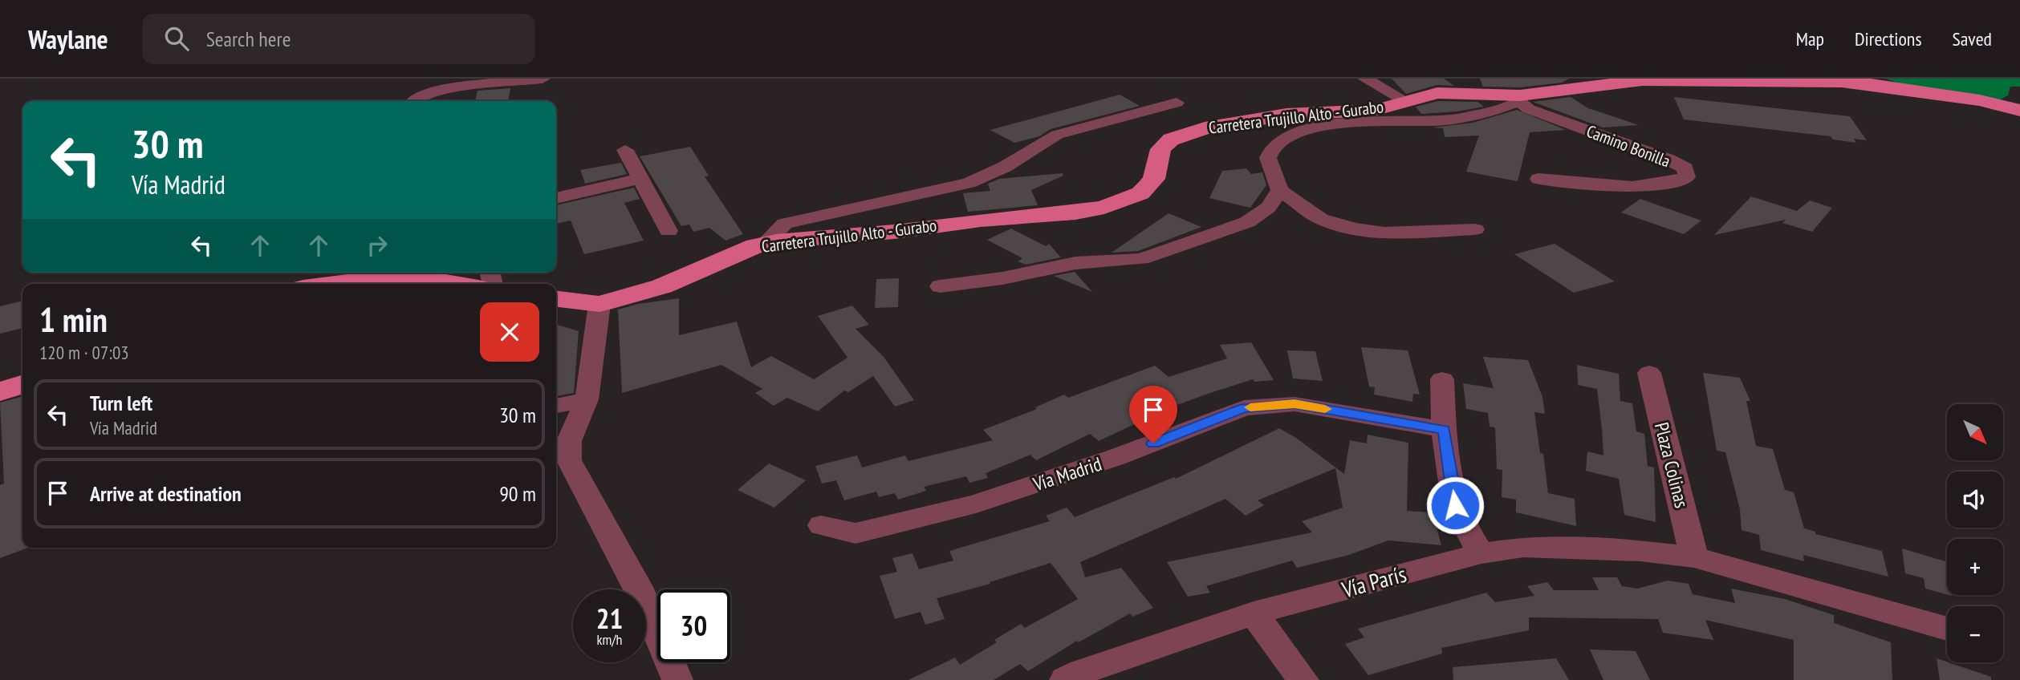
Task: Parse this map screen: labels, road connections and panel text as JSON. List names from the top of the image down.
{
  "streets": {
    "main road": ["Carretera Trujillo Alto - Gurabo"],
    "street": [
      "Camino Bonilla",
      "Plaza Colinas",
      "Vía Madrid",
      "Vía París"
    ]
  },
  "crossings": [
    ["Carretera Trujillo Alto - Gurabo", "Camino Bonilla"],
    ["Plaza Colinas", "Vía París"]
  ],
  "north": "bottom right",
  "page": {
    "header": "Waylane",
    "search": "Search here",
    "nav": ["Map", "Directions", "Saved"],
    "turn": ["30 m", "Vía Madrid"],
    "heading": ["1 min", "120 m · 07:03"],
    "list": [
      {
        "name": "Turn left",
        "note": "Vía Madrid",
        "value": "30 m"
      },
      {
        "name": "Arrive at destination",
        "value": "90 m"
      }
    ],
    "map_buttons": ["+", "−"],
    "speed": "21 km/h",
    "limit": "30"
  }
}
